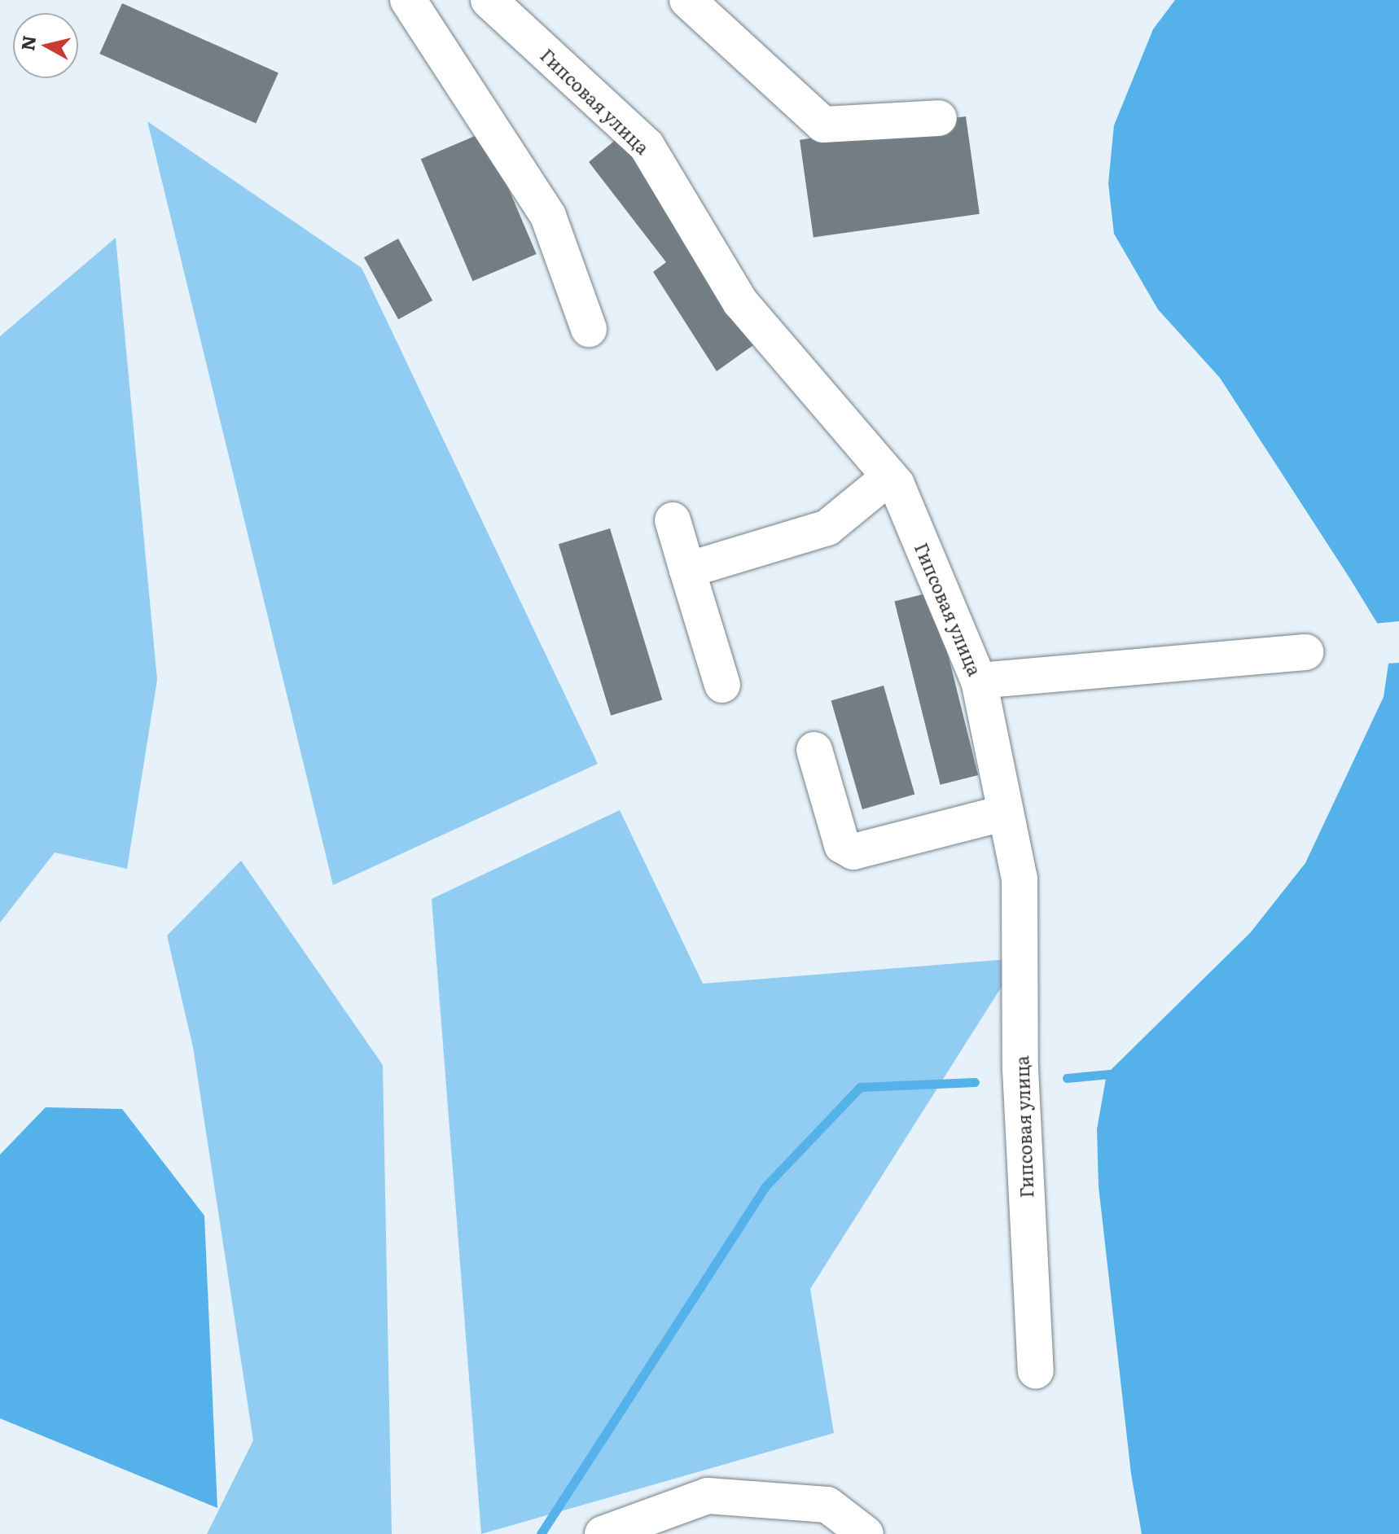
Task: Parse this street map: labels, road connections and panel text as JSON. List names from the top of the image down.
{
  "streets": {
    "street": ["Гипсовая улица"]
  },
  "north": "left"
}
